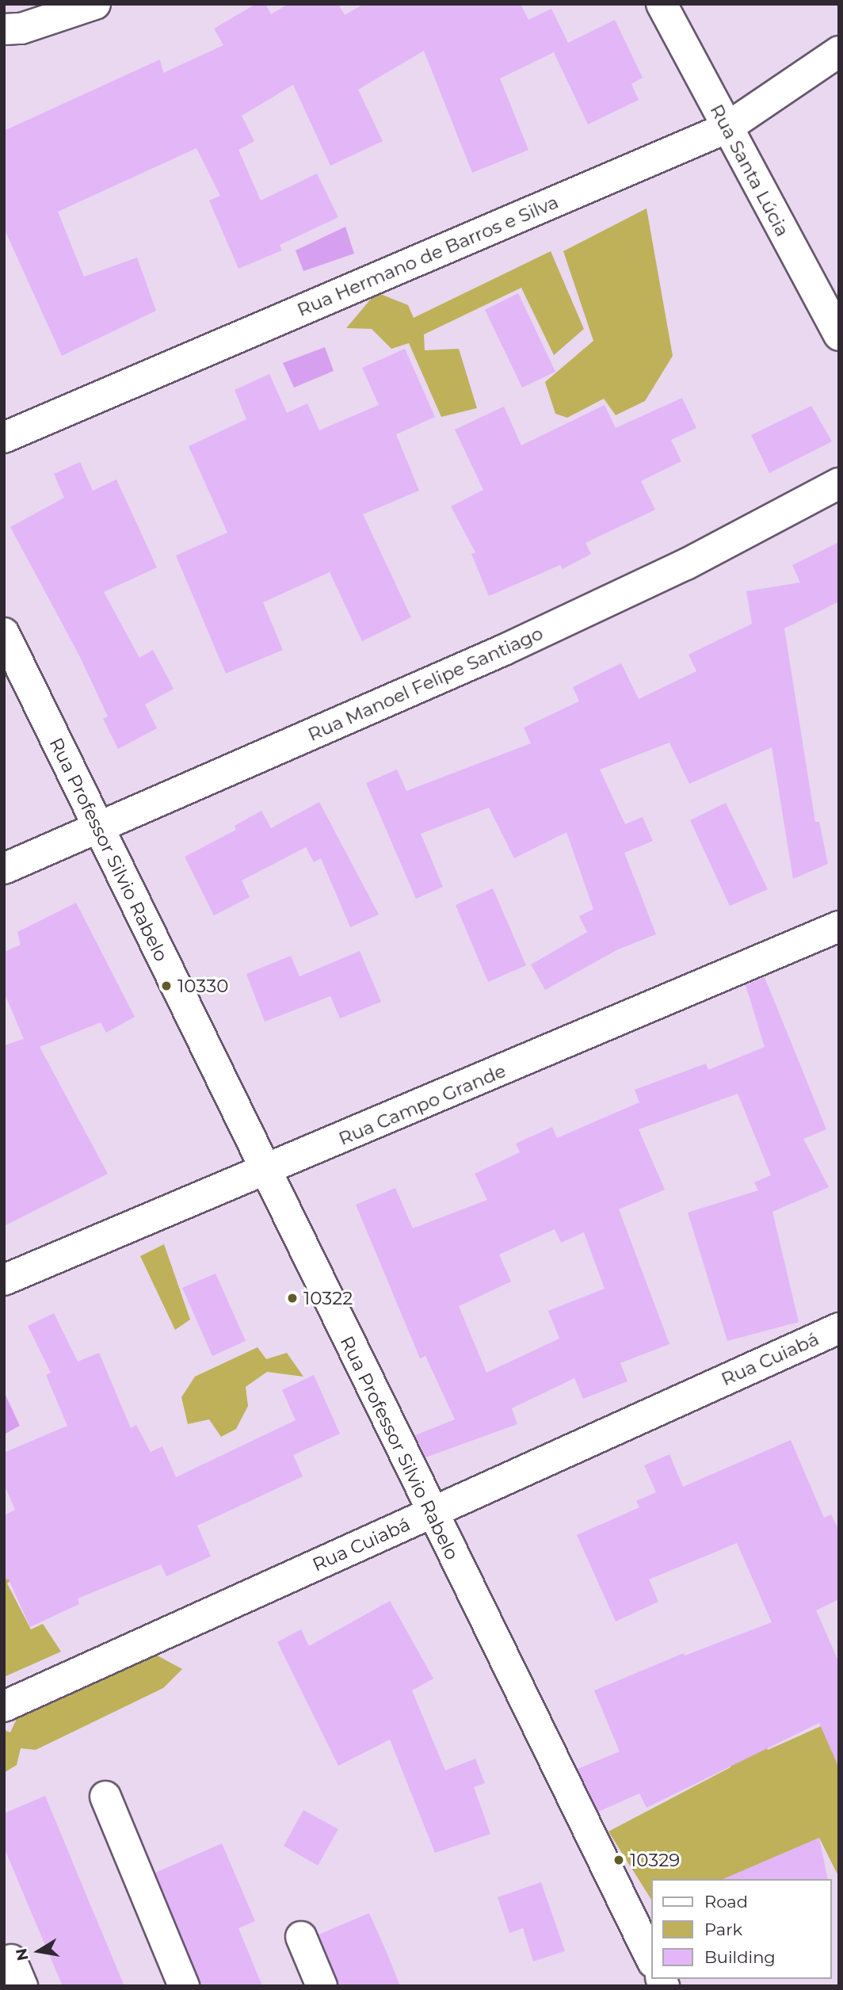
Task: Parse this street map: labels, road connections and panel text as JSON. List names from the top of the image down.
{
  "streets": {
    "street": [
      "Rua Santa Lúcia",
      "Rua Hermano de Barros e Silva",
      "Rua Manoel Felipe Santiago",
      "Rua Professor Silvio Rabelo",
      "Rua Campo Grande",
      "Rua Cuiabá"
    ]
  },
  "crossings": [
    ["Rua Santa Lúcia", "Rua Hermano de Barros e Silva"],
    ["Rua Manoel Felipe Santiago", "Rua Professor Silvio Rabelo"],
    ["Rua Professor Silvio Rabelo", "Rua Campo Grande"],
    ["Rua Professor Silvio Rabelo", "Rua Cuiabá"]
  ],
  "places": ["10330", "10322", "10329"],
  "legend": ["Road", "Park", "Building"],
  "north": "left"
}
